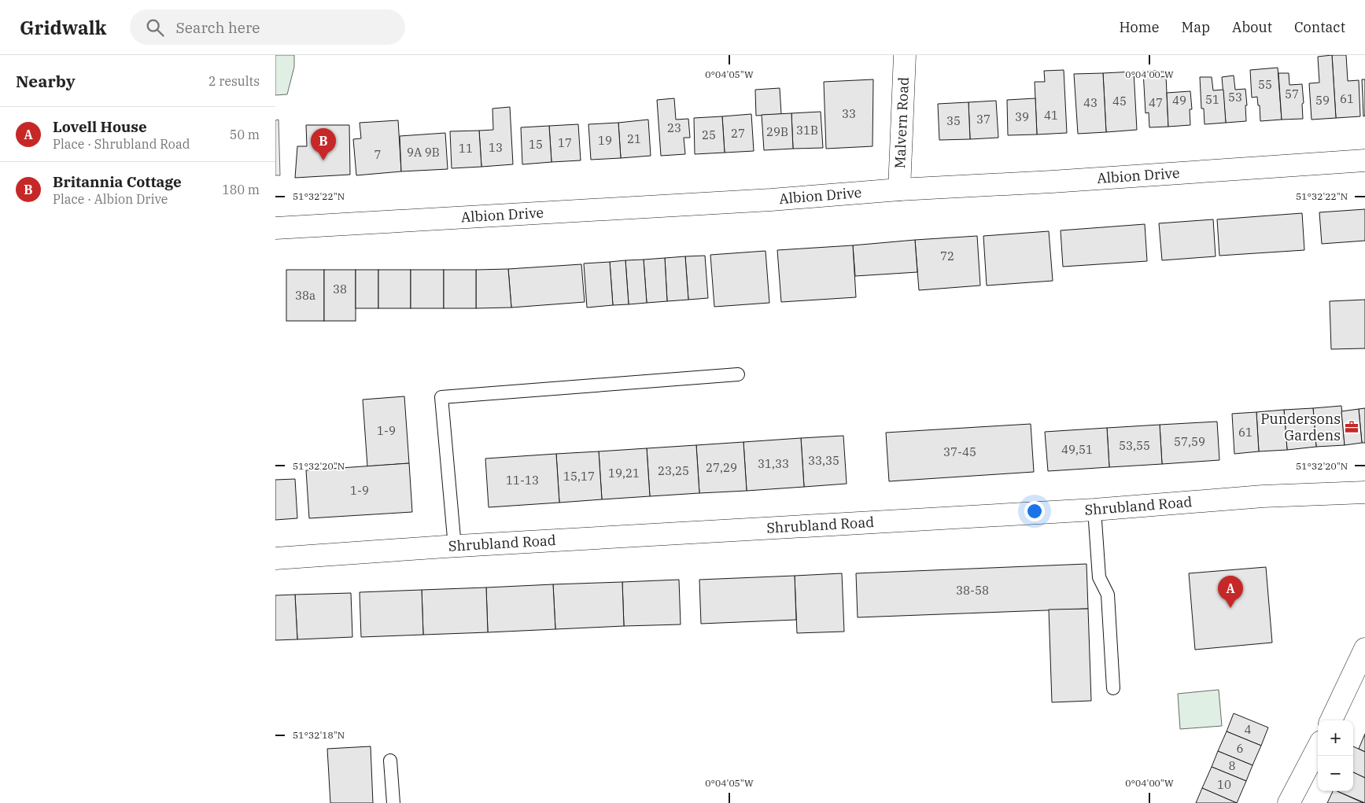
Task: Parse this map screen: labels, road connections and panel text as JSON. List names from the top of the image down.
{
  "streets": {
    "street": ["Malvern Road", "Albion Drive", "Shrubland Road"]
  },
  "crossings": [
    ["Malvern Road", "Albion Drive"]
  ],
  "places": {
    "office": ["Pundersons Gardens"]
  },
  "house_numbers": [
    "55",
    "57",
    "53",
    "61",
    "51",
    "49",
    "59",
    "45",
    "43",
    "47",
    "33",
    "41",
    "39",
    "37",
    "35",
    "23",
    "31B",
    "29B",
    "27",
    "25",
    "21",
    "19",
    "17",
    "15",
    "13",
    "11",
    "9A 9B",
    "7",
    "72",
    "38",
    "38a",
    "1-9",
    "61",
    "57,59",
    "53,55",
    "49,51",
    "37-45",
    "33,35",
    "31,33",
    "27,29",
    "23,25",
    "19,21",
    "15,17",
    "11-13",
    "1-9",
    "38-58",
    "4",
    "6",
    "8",
    "10"
  ],
  "page": {
    "header": "Gridwalk",
    "search": "Search here",
    "nav": [
      "Home",
      "Map",
      "About",
      "Contact"
    ],
    "heading": ["Nearby", "2 results"],
    "list": [
      {
        "mark": "A",
        "name": "Lovell House",
        "note": "Place · Shrubland Road",
        "value": "50 m"
      },
      {
        "mark": "B",
        "name": "Britannia Cottage",
        "note": "Place · Albion Drive",
        "value": "180 m"
      }
    ],
    "pins": ["B", "A"],
    "map_buttons": ["+", "−"]
  },
  "coordinates": [
    "0°04'05\"W",
    "0°04'00\"W",
    "51°32'22\"N",
    "51°32'20\"N",
    "51°32'18\"N"
  ]
}
